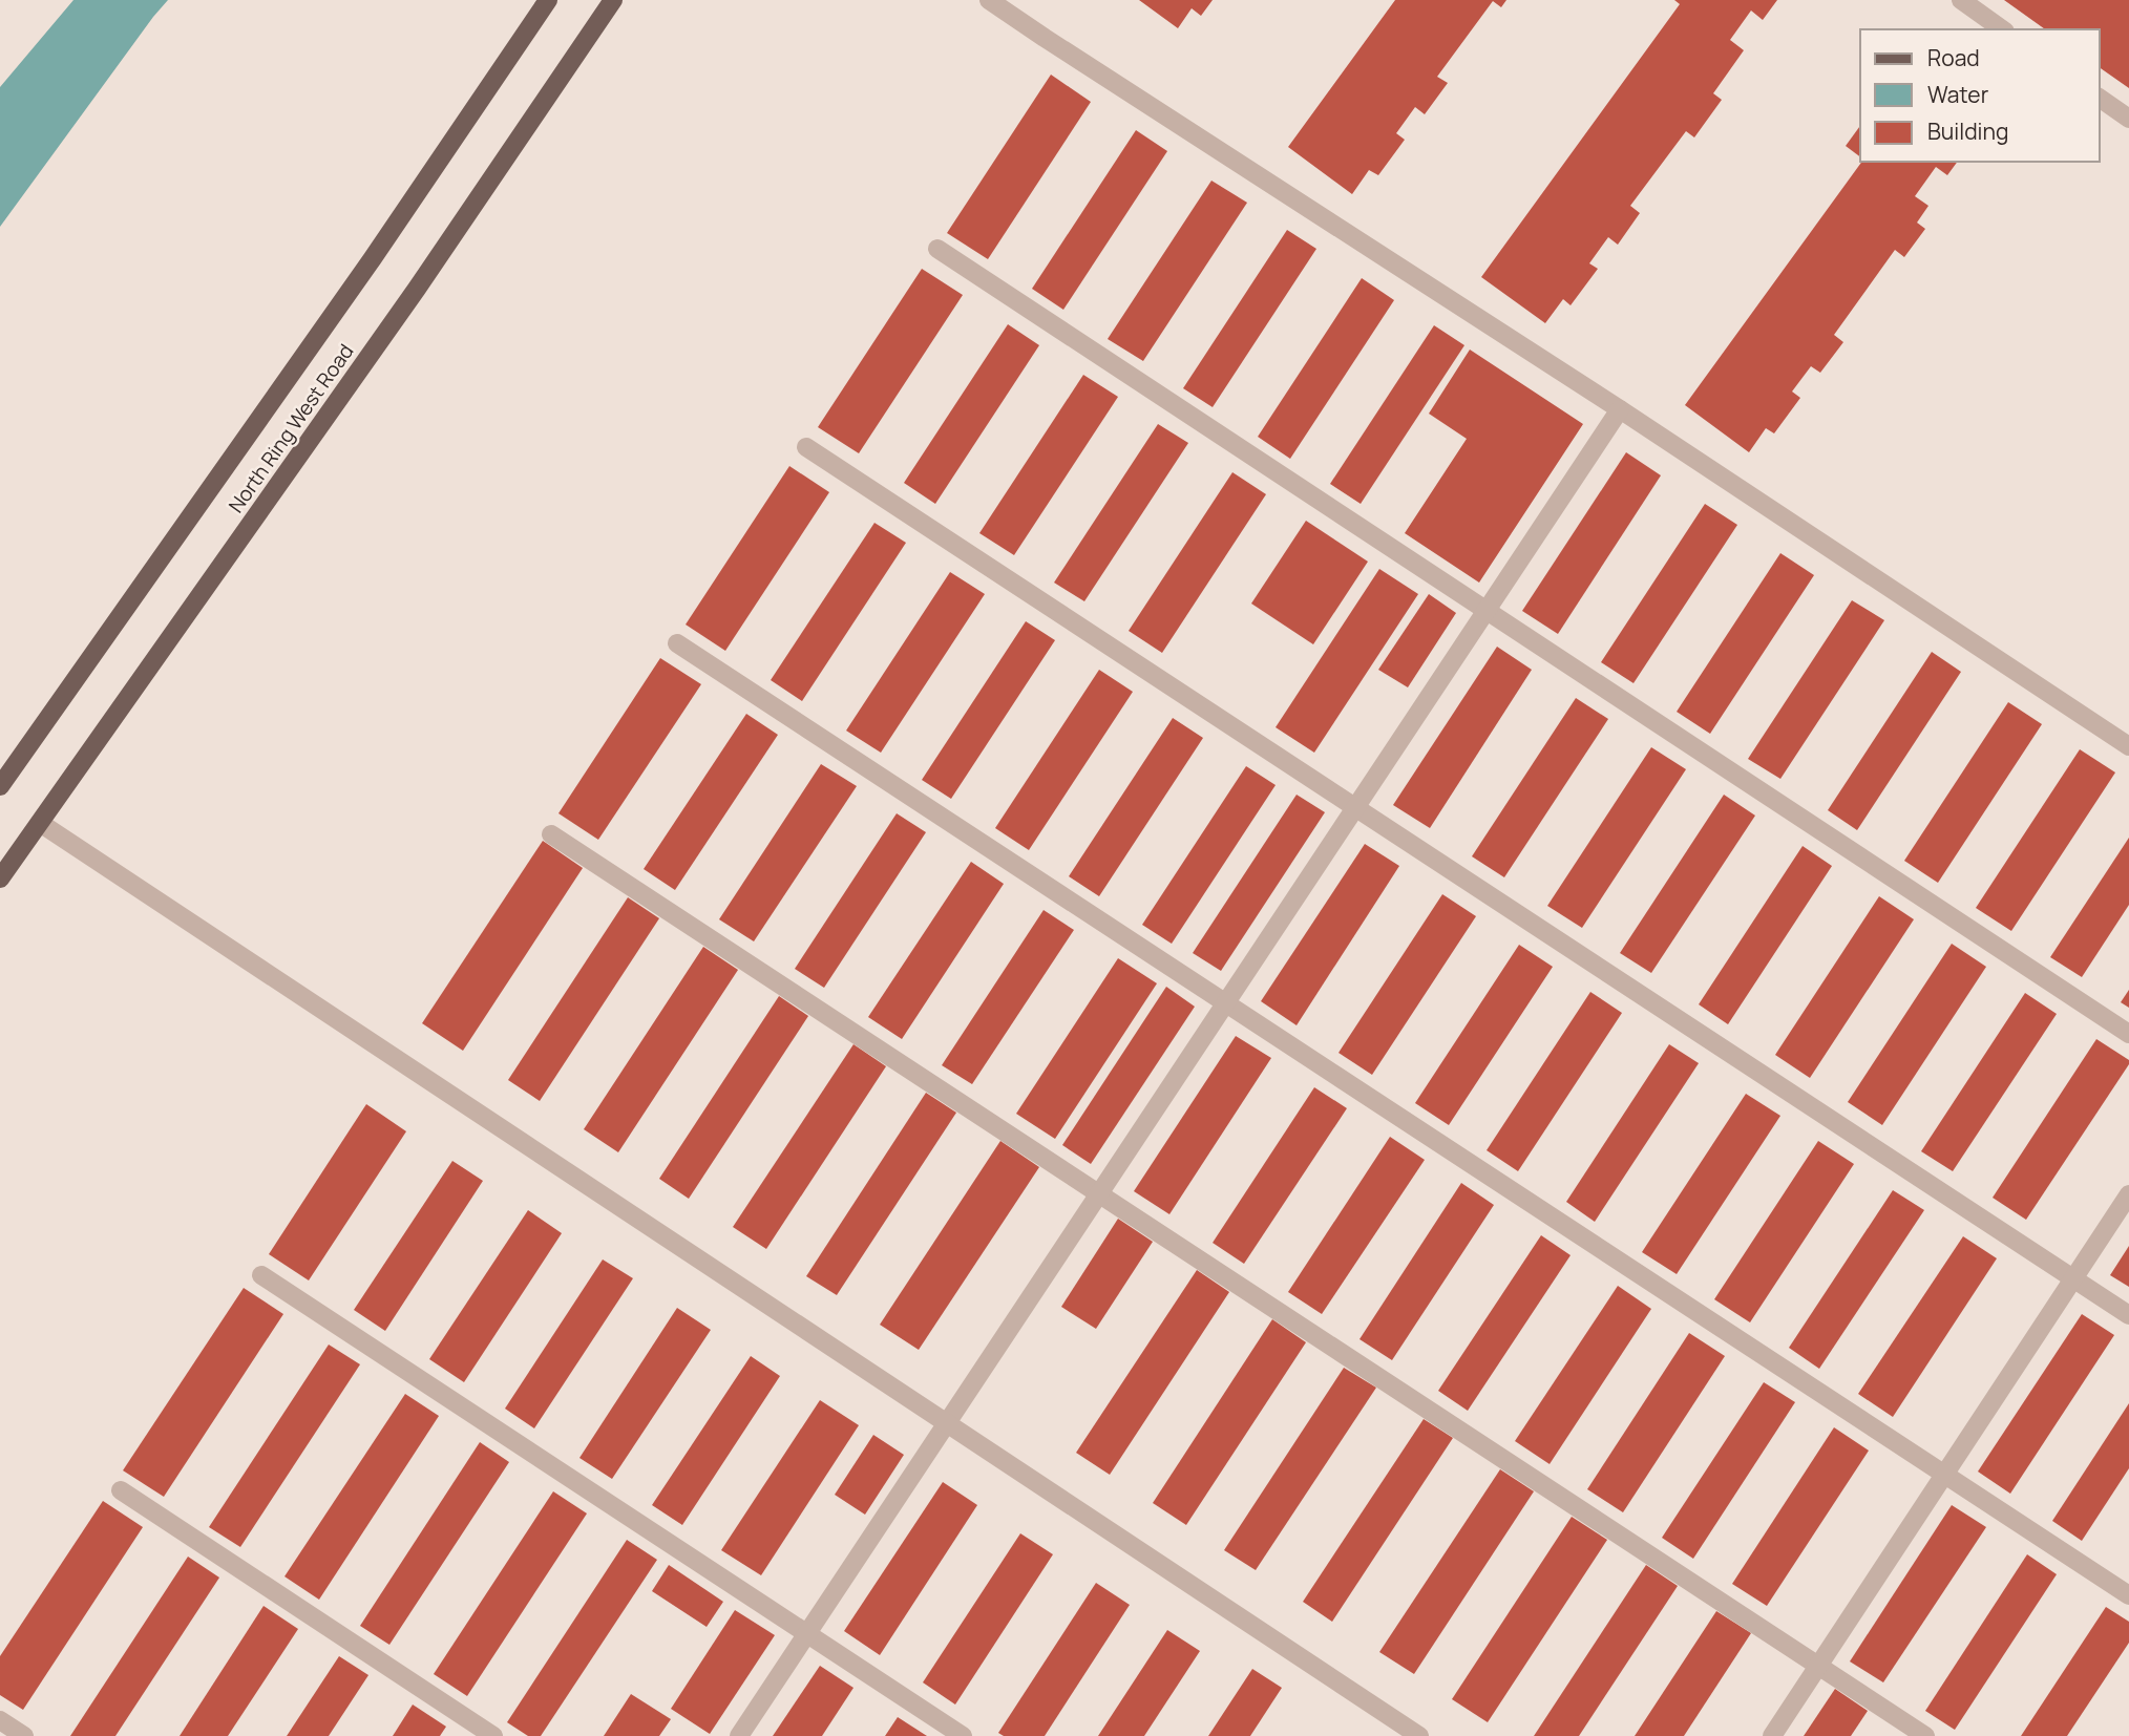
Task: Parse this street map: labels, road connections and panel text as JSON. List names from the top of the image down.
{
  "streets": {
    "main road": ["North Ring West Road"]
  },
  "legend": ["Road", "Water", "Building"]
}
